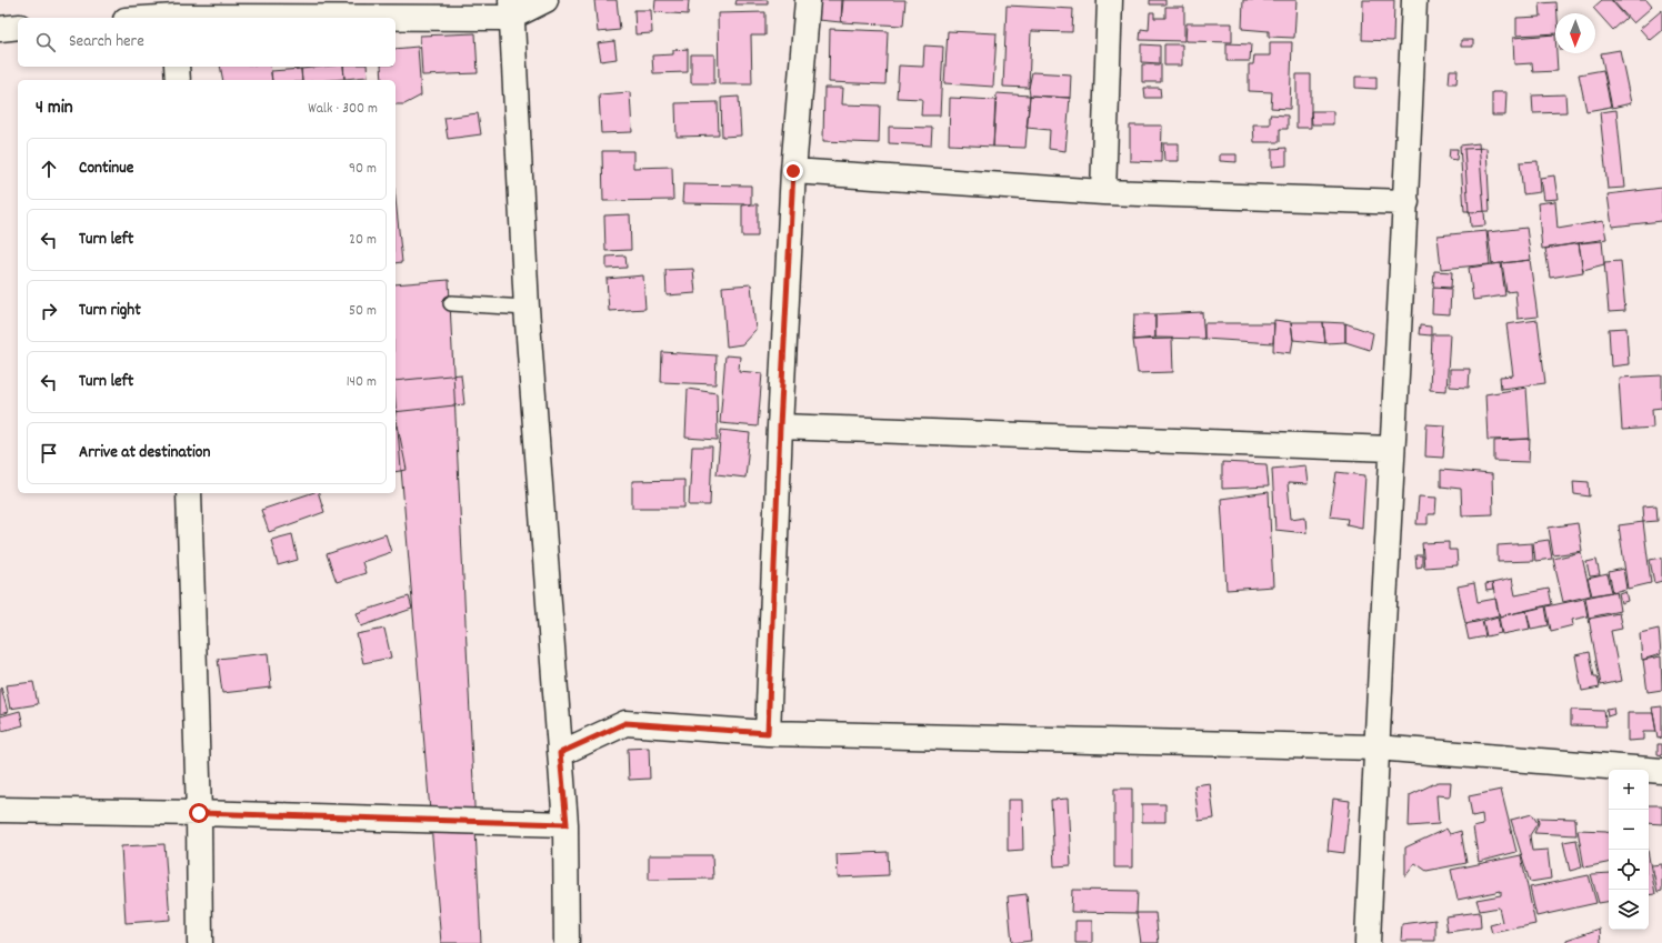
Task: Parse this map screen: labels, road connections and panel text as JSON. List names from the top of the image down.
{
  "north": "bottom",
  "page": {
    "search": "Search here",
    "heading": ["4 min", "Walk · 300 m"],
    "list": [
      ["Continue", "90 m"],
      ["Turn left", "20 m"],
      ["Turn right", "50 m"],
      ["Turn left", "140 m"],
      "Arrive at destination"
    ],
    "map_buttons": ["+", "−"]
  }
}
